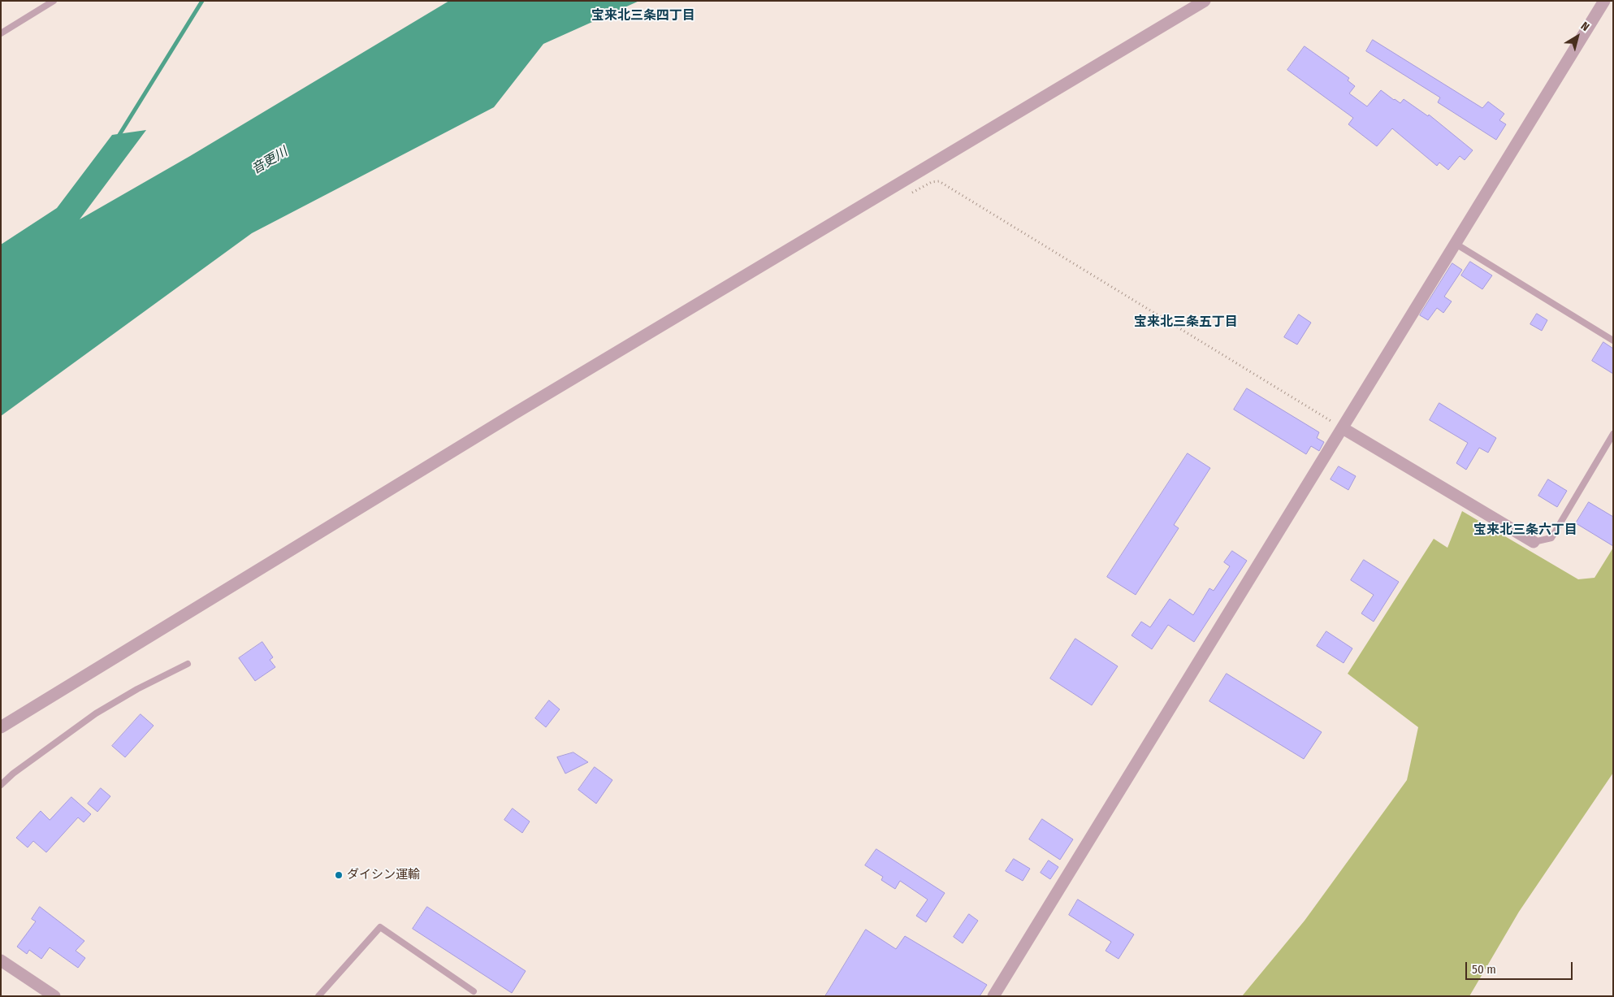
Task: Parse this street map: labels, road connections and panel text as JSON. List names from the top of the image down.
{
  "districts": ["宝来北三条四丁目", "宝来北三条五丁目", "宝来北三条六丁目"],
  "water": ["音更川"],
  "places": ["ダイシン運輸"],
  "scale_bar": "50 m",
  "north": "top right"
}
